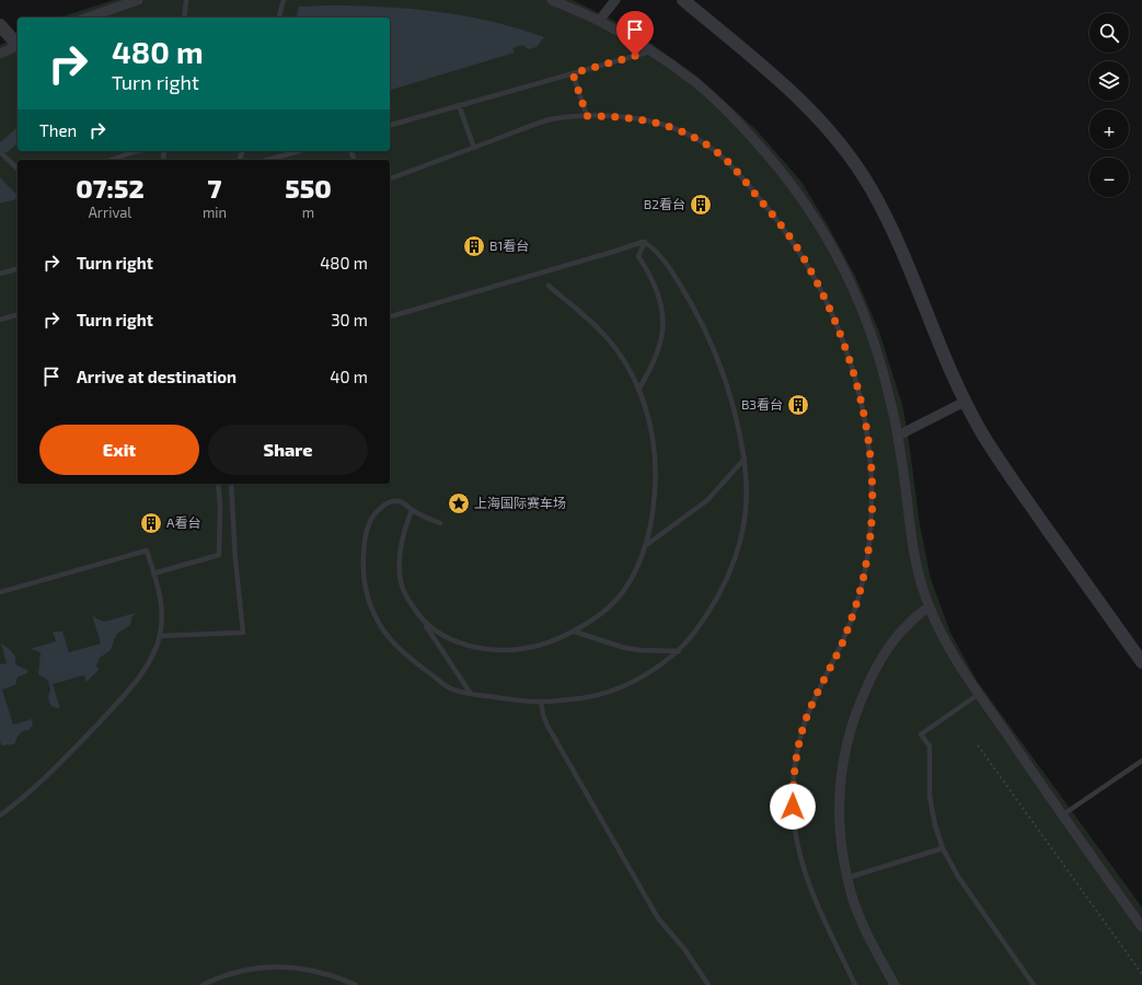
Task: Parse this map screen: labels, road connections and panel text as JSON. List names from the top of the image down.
{
  "places": {
    "building": [
      "B2看台",
      "B1看台",
      "B3看台",
      "A看台"
    ],
    "place": ["上海国际赛车场"]
  },
  "page": {
    "map_buttons": ["+", "−"],
    "turn": ["480 m", "Turn right"],
    "then": "Then",
    "eta": [
      "07:52",
      "Arrival",
      "7",
      "min",
      "550",
      "m"
    ],
    "list": [
      {
        "name": "Turn right",
        "value": "480 m"
      },
      {
        "name": "Turn right",
        "value": "30 m"
      },
      {
        "name": "Arrive at destination",
        "value": "40 m"
      }
    ],
    "buttons": ["Exit", "Share"]
  }
}
